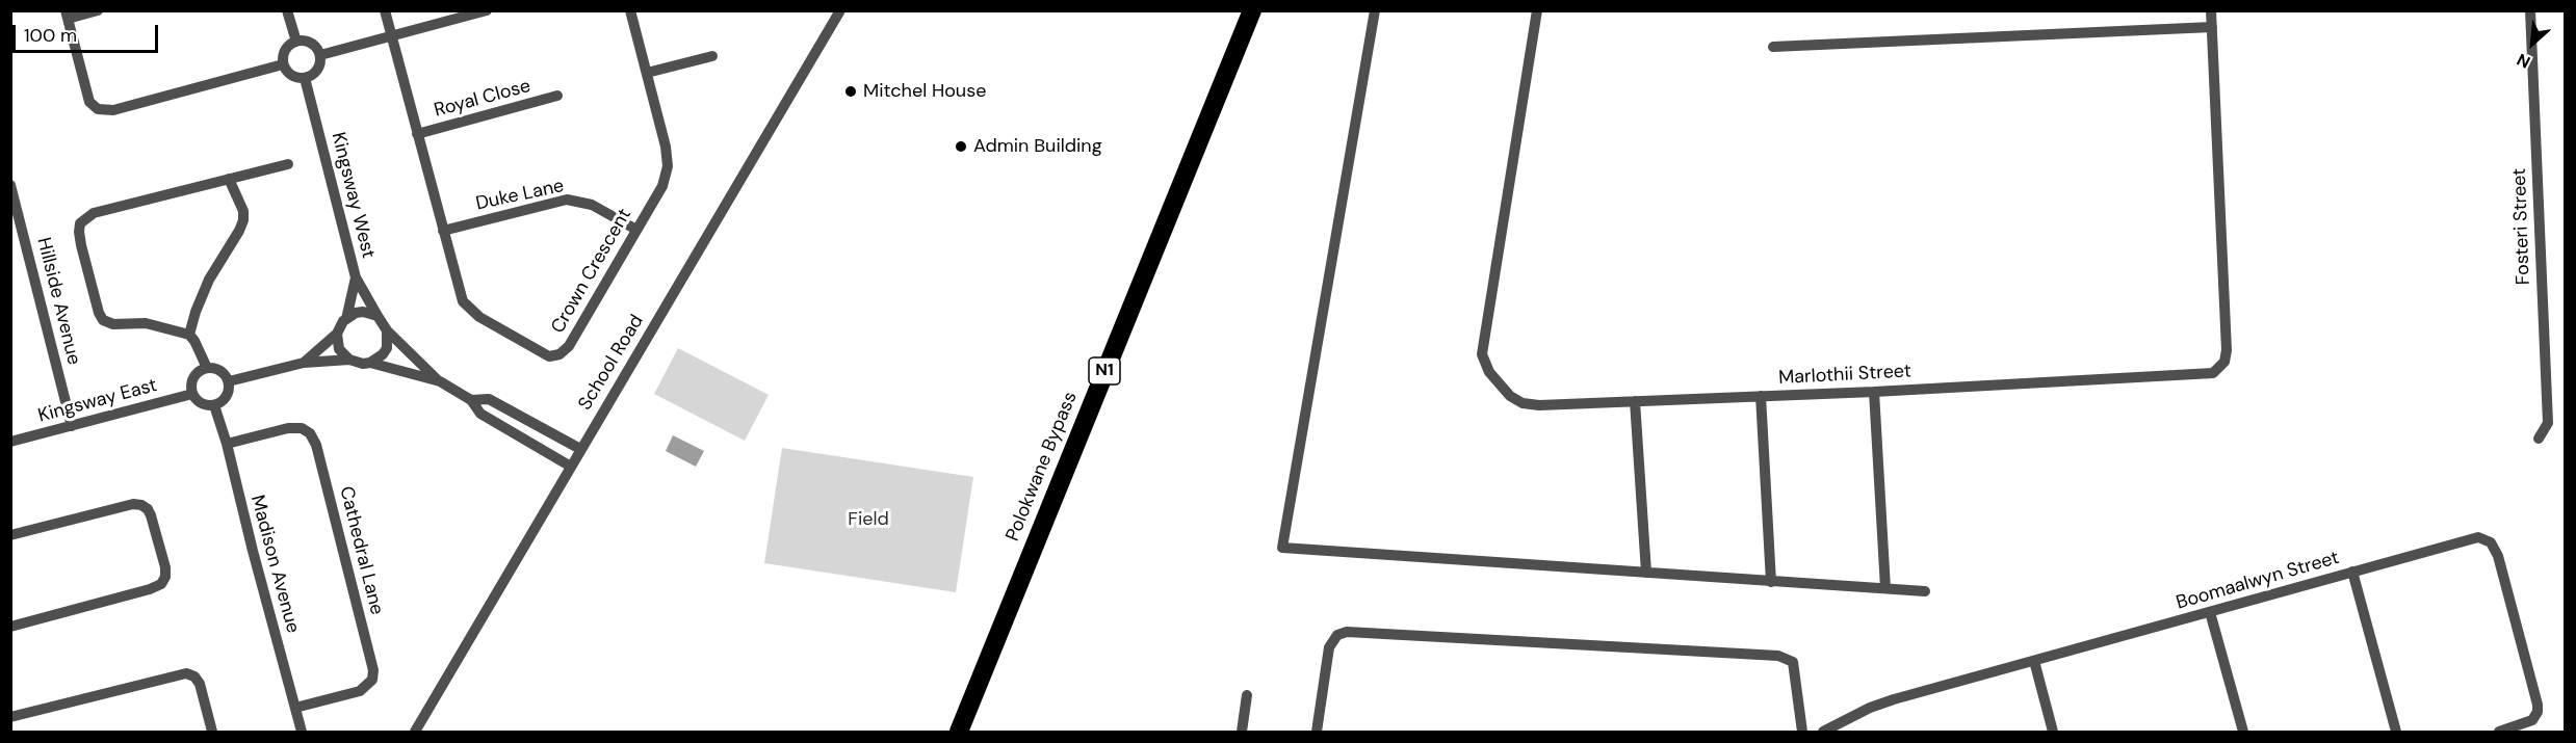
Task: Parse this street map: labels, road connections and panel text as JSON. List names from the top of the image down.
{
  "streets": {
    "highway": ["N1", "Polokwane Bypass"],
    "street": [
      "Royal Close",
      "Kingsway West",
      "Duke Lane",
      "Fosteri Street",
      "Crown Crescent",
      "Hillside Avenue",
      "School Road",
      "Marlothii Street",
      "Kingsway East",
      "Cathedral Lane",
      "Madison Avenue",
      "Boomaalwyn Street"
    ]
  },
  "crossings": [
    ["Royal Close", "Crown Crescent"],
    ["Duke Lane", "Crown Crescent"],
    ["Hillside Avenue", "Kingsway East"],
    ["Kingsway East", "Madison Avenue"],
    ["Cathedral Lane", "Madison Avenue"]
  ],
  "parks": ["Field"],
  "places": ["Mitchel House", "Admin Building"],
  "scale_bar": "100 m",
  "north": "bottom left"
}
